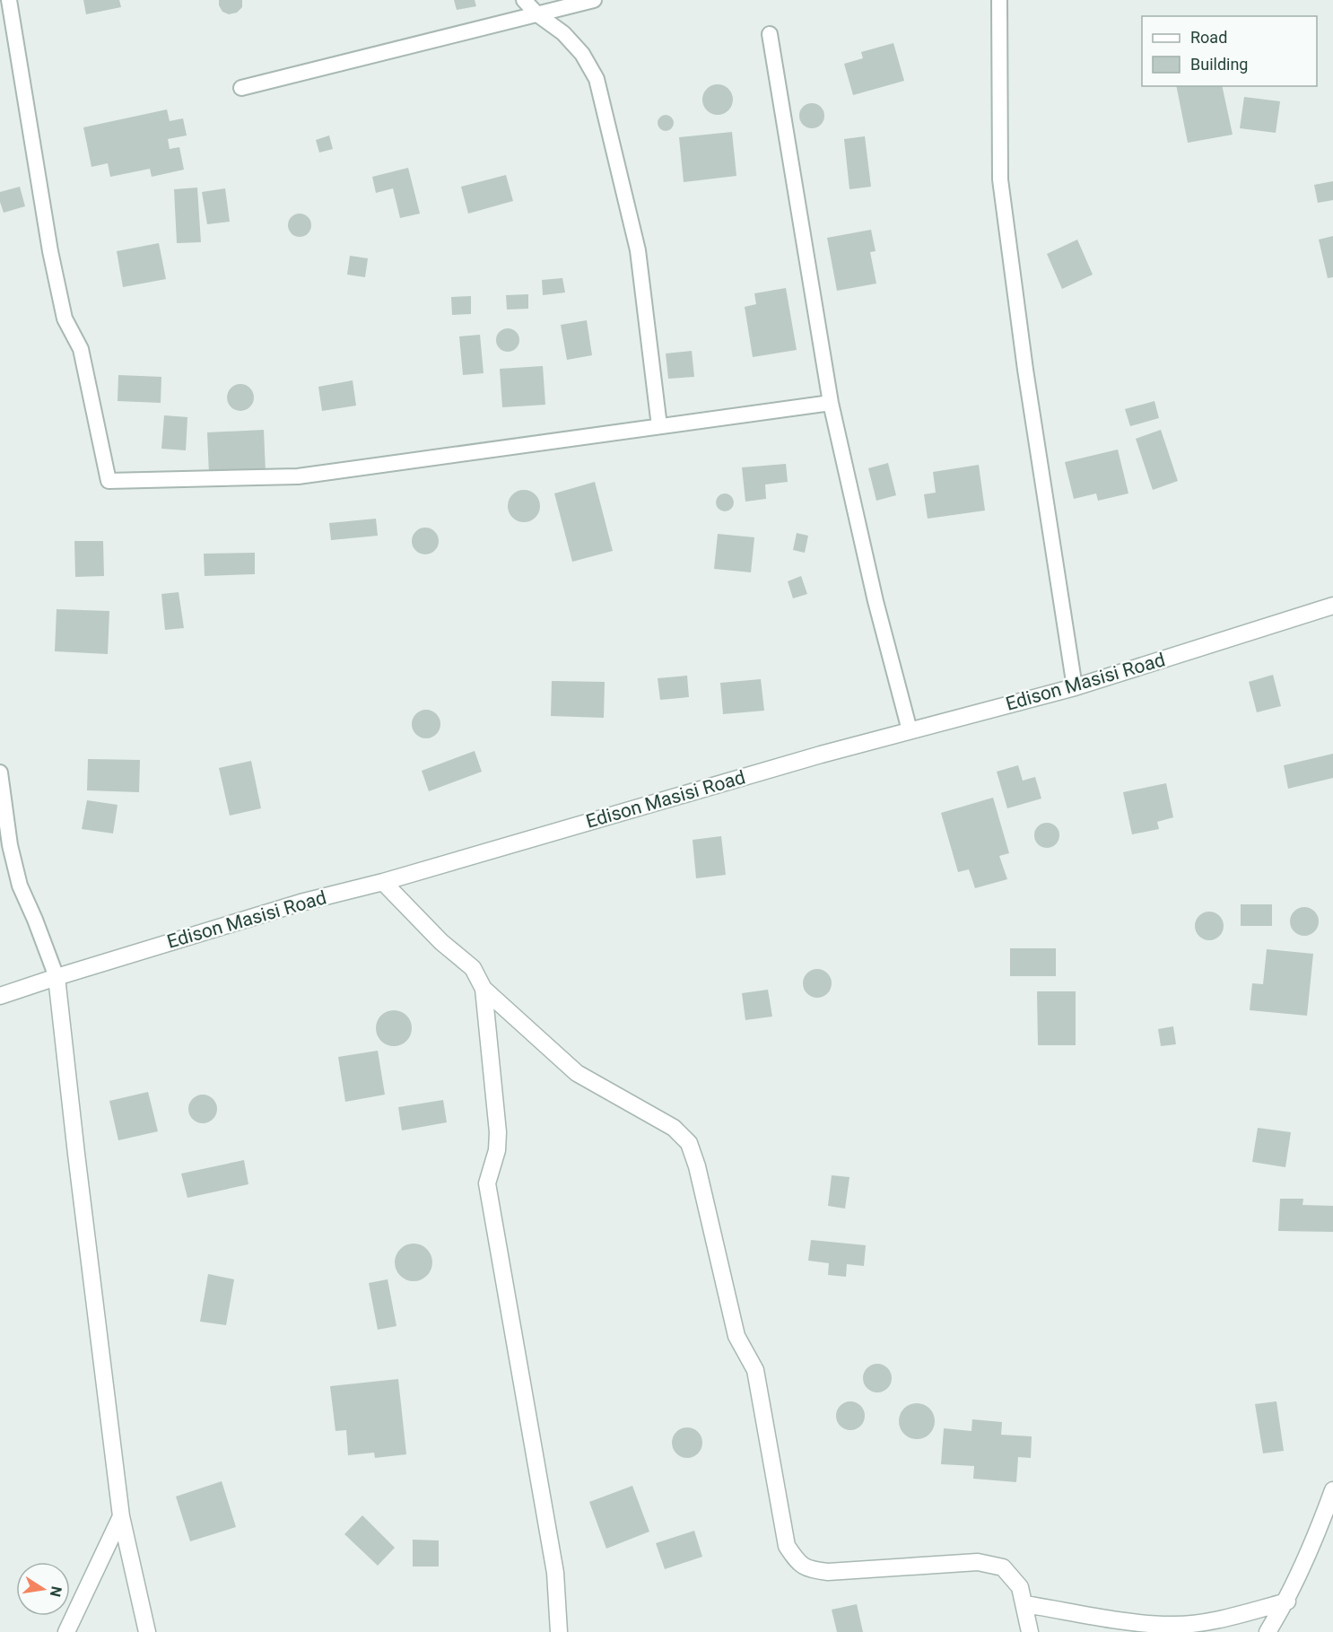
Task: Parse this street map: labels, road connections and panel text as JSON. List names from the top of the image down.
{
  "streets": {
    "street": ["Edison Masisi Road"]
  },
  "legend": ["Road", "Building"],
  "north": "right"
}
